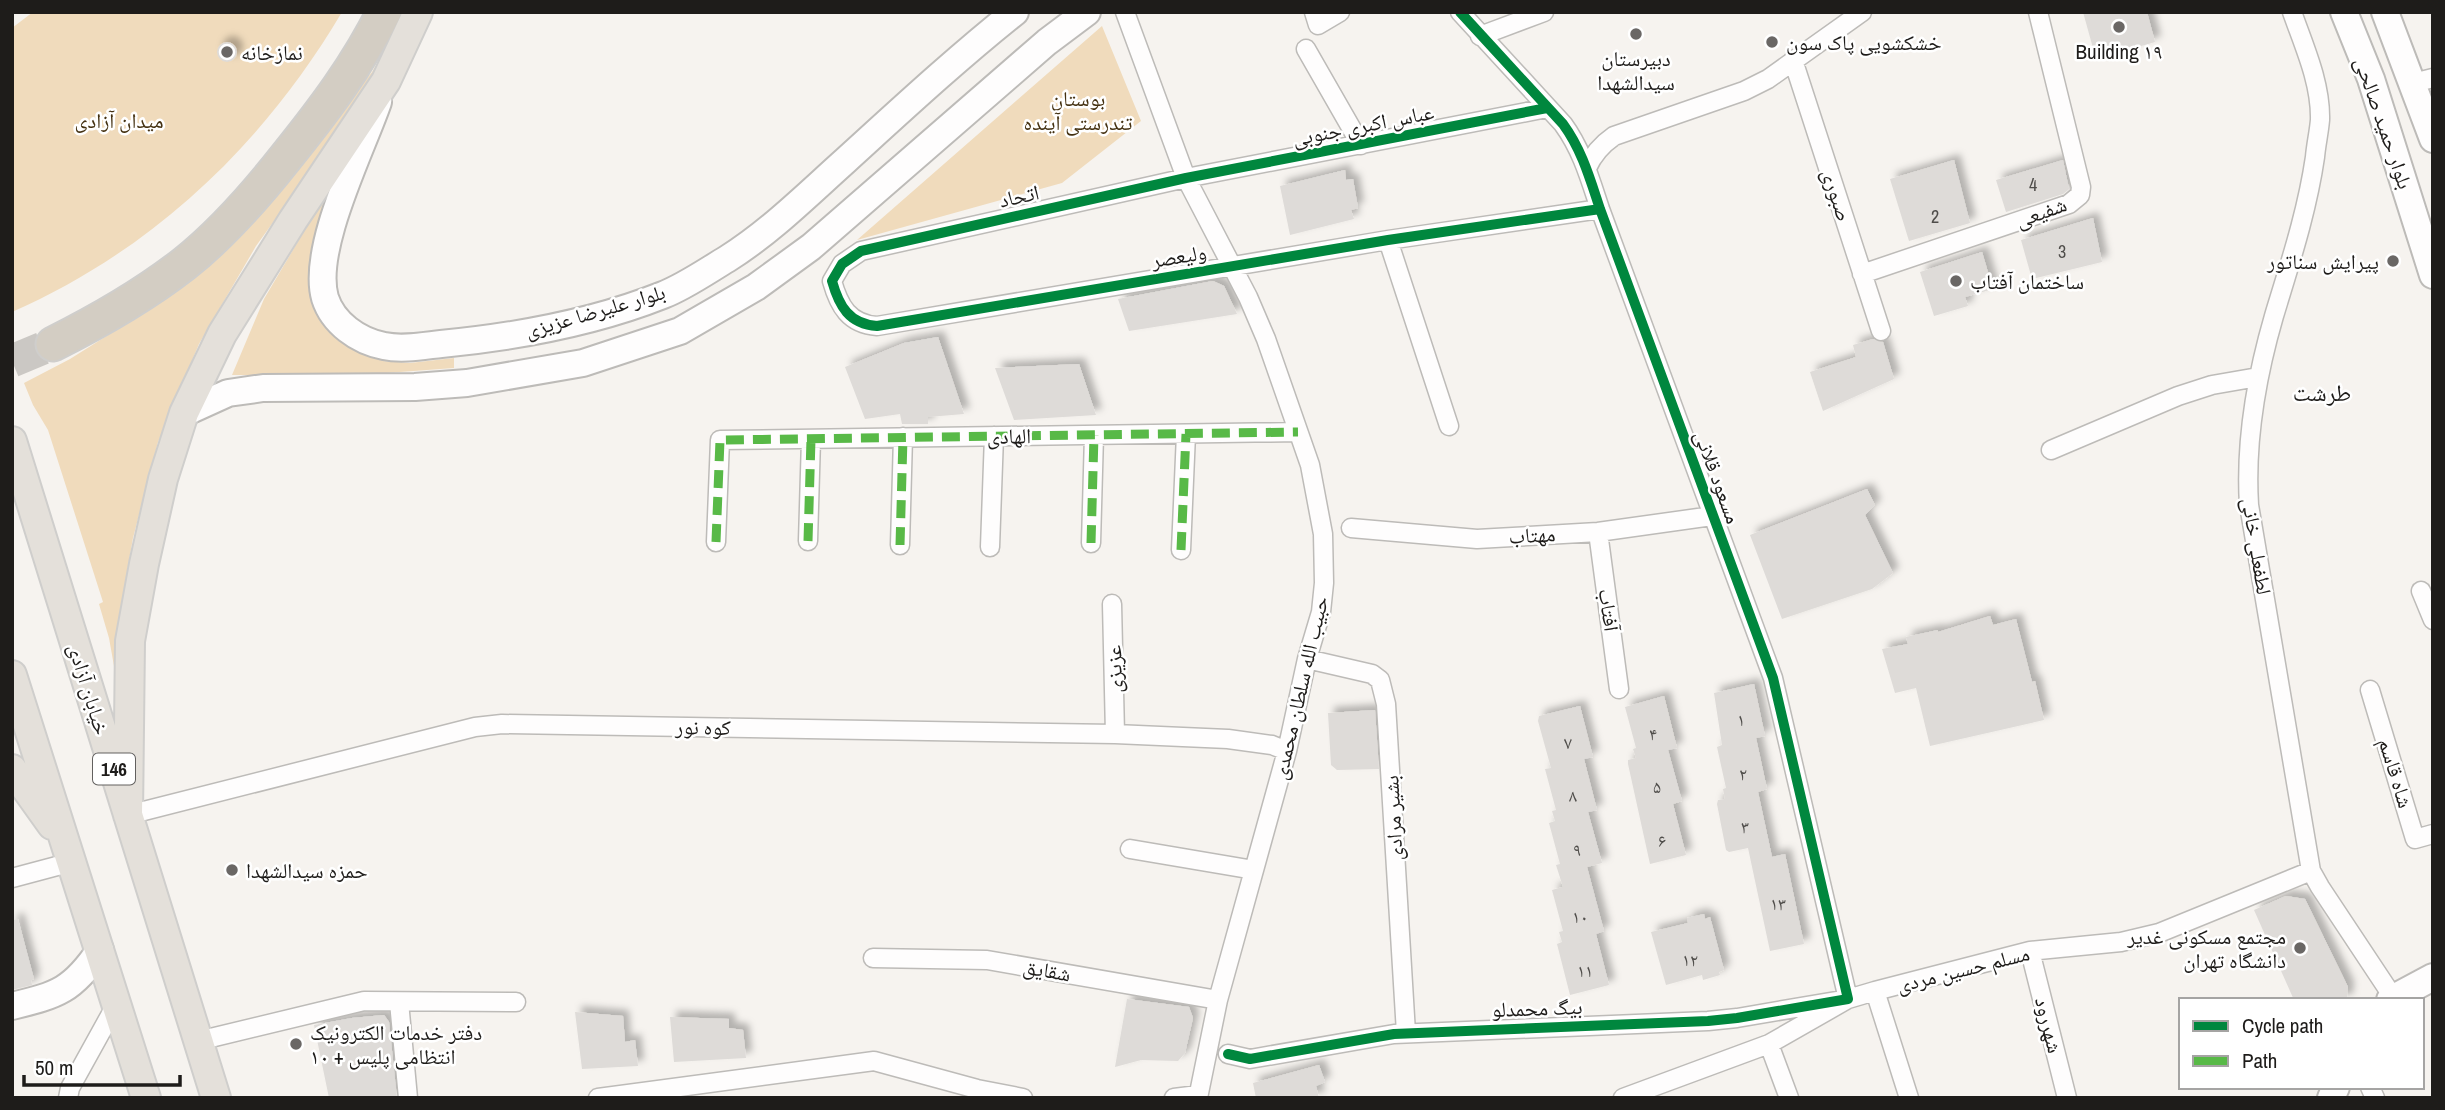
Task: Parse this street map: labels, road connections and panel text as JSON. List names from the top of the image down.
{
  "streets": {
    "main road": [
      "بلوار حمید صالحی",
      "بلوار علیرضا عزیزی",
      "خیابان آزادی",
      "146"
    ],
    "street": [
      "عباس اکبری جنوبی",
      "صبوری",
      "اتحاد",
      "شفیعی",
      "ولیعصر",
      "الهادی",
      "مسعود قلانی",
      "مهتاب",
      "لطفعلی خانی",
      "آفتاب",
      "عزیزی",
      "حبیب الله سلطان محمدی",
      "کوه نور",
      "شاه قاسم",
      "بشیر مرادی",
      "مسلم حسین مردی",
      "شقایق",
      "بیگ محمدلو",
      "شهررود"
    ]
  },
  "crossings": [
    ["عباس اکبری جنوبی", "اتحاد"],
    ["عباس اکبری جنوبی", "مسعود قلانی"],
    ["عباس اکبری جنوبی", "حبیب الله سلطان محمدی"],
    ["صبوری", "شفیعی"],
    ["اتحاد", "ولیعصر"],
    ["اتحاد", "حبیب الله سلطان محمدی"],
    ["ولیعصر", "مسعود قلانی"],
    ["ولیعصر", "حبیب الله سلطان محمدی"],
    ["الهادی", "حبیب الله سلطان محمدی"],
    ["مسعود قلانی", "مهتاب"],
    ["مسعود قلانی", "مسلم حسین مردی"],
    ["مسعود قلانی", "بیگ محمدلو"],
    ["مهتاب", "آفتاب"],
    ["لطفعلی خانی", "مسلم حسین مردی"],
    ["عزیزی", "کوه نور"],
    ["حبیب الله سلطان محمدی", "کوه نور"],
    ["حبیب الله سلطان محمدی", "بشیر مرادی"],
    ["حبیب الله سلطان محمدی", "شقایق"],
    ["خیابان آزادی", "کوه نور"],
    ["بشیر مرادی", "بیگ محمدلو"],
    ["مسلم حسین مردی", "بیگ محمدلو"],
    ["مسلم حسین مردی", "شهررود"]
  ],
  "districts": ["طرشت"],
  "parks": ["بوستان تندرستی آینده", "میدان آزادی"],
  "places": [
    "Building ۱۹",
    "دبيرستان سیدالشهدا",
    "خشکشویی پاک سون",
    "نمازخانه",
    "پیرایش سناتور",
    "ساختمان آفتاب",
    "حمزه سیدالشهدا",
    "مجتمع مسکونی غدیر دانشگاه تهران",
    "دفتر خدمات الکترونیک انتظامی پلیس + ۱۰"
  ],
  "house_numbers": [
    "4",
    "2",
    "3",
    "۱",
    "۴",
    "۷",
    "۲",
    "۵",
    "۸",
    "۳",
    "۶",
    "۹",
    "۱۳",
    "۱۰",
    "۱۲",
    "۱۱"
  ],
  "legend": ["Cycle path", "Path"],
  "scale_bar": "50 m"
}
